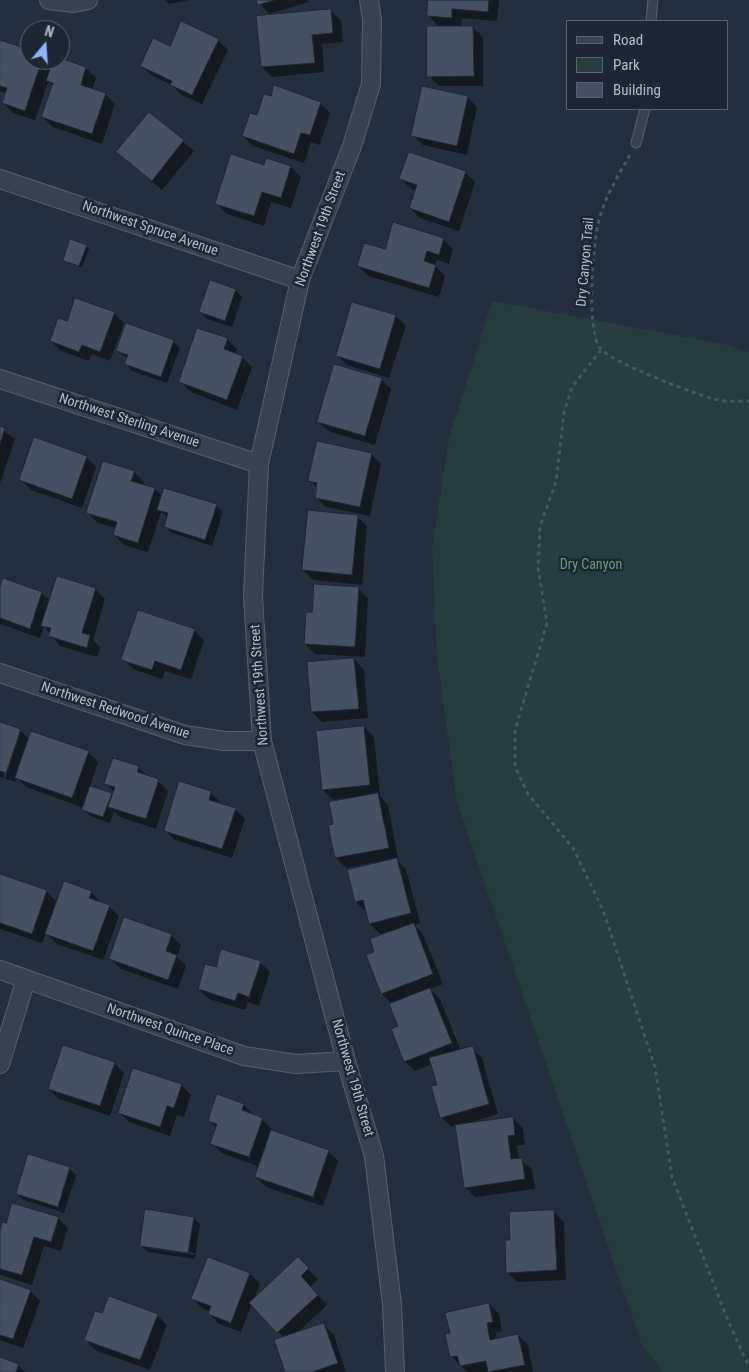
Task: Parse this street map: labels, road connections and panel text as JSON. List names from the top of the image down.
{
  "streets": {
    "street": [
      "Northwest Spruce Avenue",
      "Northwest 19th Street",
      "Northwest Sterling Avenue",
      "Northwest Redwood Avenue",
      "Northwest Quince Place"
    ],
    "path": ["Dry Canyon Trail"]
  },
  "crossings": [
    ["Northwest Spruce Avenue", "Northwest 19th Street"],
    ["Northwest 19th Street", "Northwest Sterling Avenue"],
    ["Northwest 19th Street", "Northwest Redwood Avenue"],
    ["Northwest 19th Street", "Northwest Quince Place"]
  ],
  "parks": ["Dry Canyon"],
  "legend": ["Road", "Park", "Building"],
  "north": "top"
}
